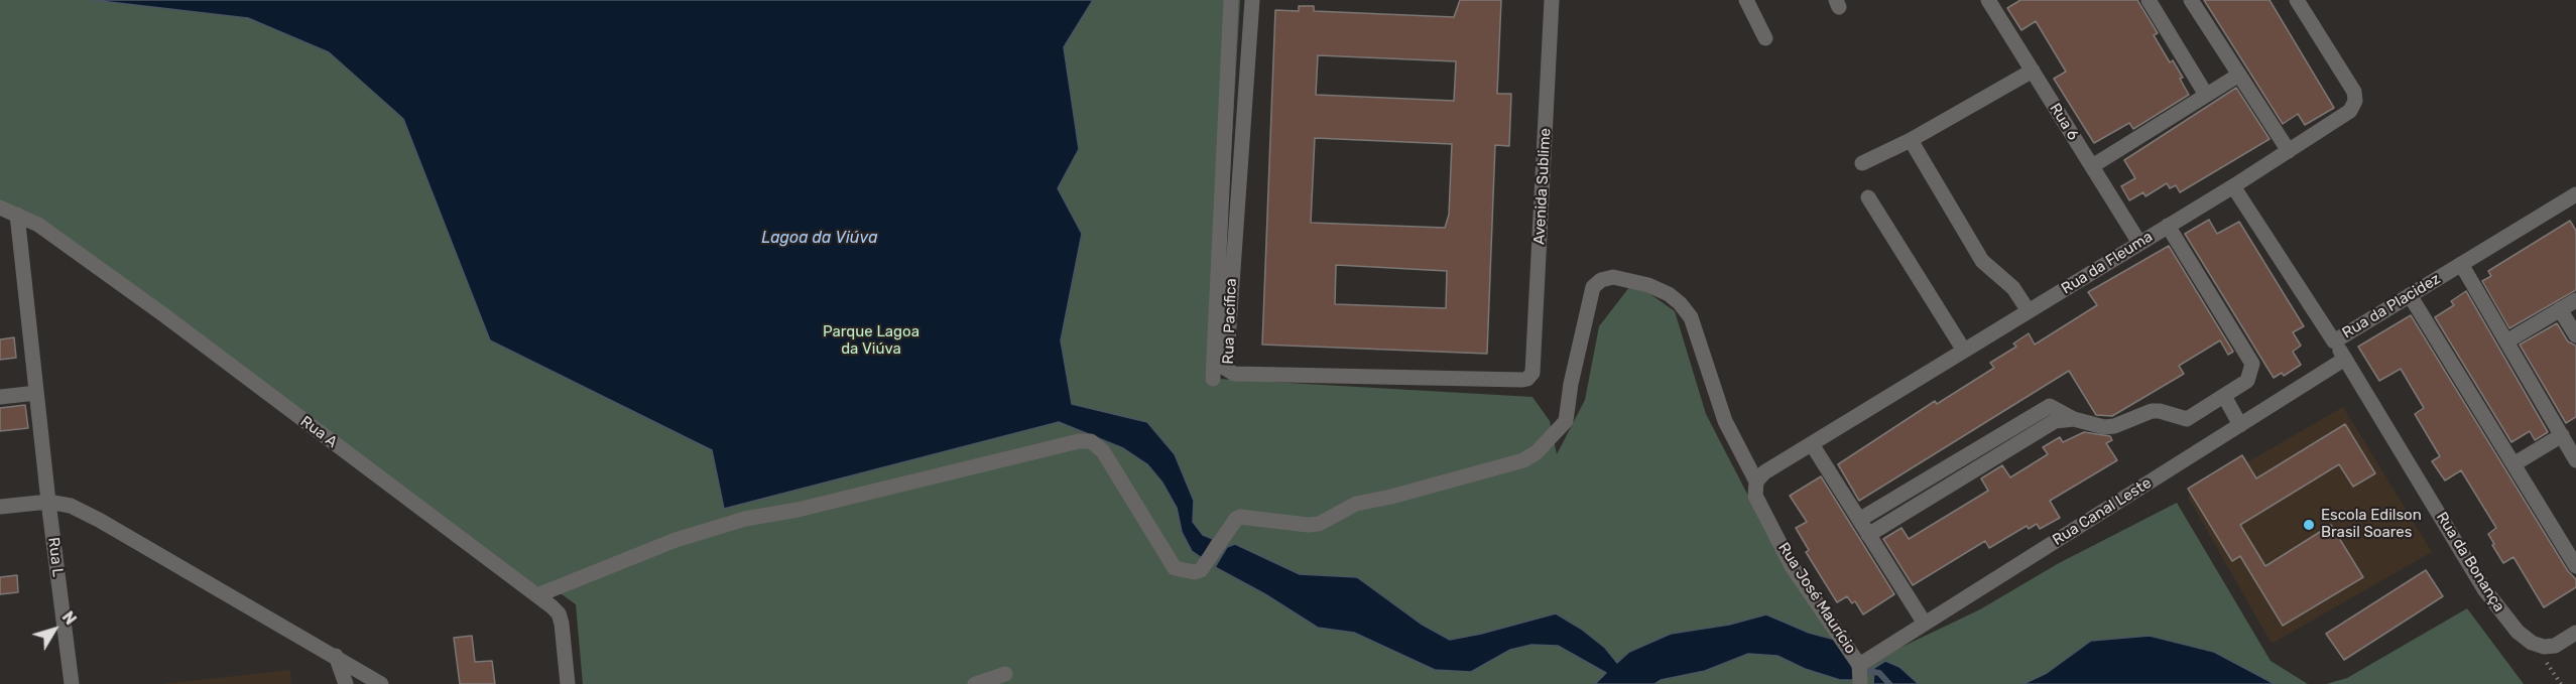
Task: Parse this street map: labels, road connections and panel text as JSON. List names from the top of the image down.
{
  "streets": {
    "street": [
      "Rua 6",
      "Avenida Sublime",
      "Rua da Fleuma",
      "Rua da Placidez",
      "Rua Pacífica",
      "Rua A",
      "Rua Canal Leste",
      "Rua L",
      "Rua da Bonança",
      "Rua José Maurício"
    ]
  },
  "crossings": [
    ["Rua 6", "Rua da Fleuma"],
    ["Avenida Sublime", "Rua Pacífica"],
    ["Rua da Fleuma", "Rua da Placidez"],
    ["Rua da Fleuma", "Rua José Maurício"],
    ["Rua da Placidez", "Rua da Bonança"],
    ["Rua A", "Rua José Maurício"],
    ["Rua Canal Leste", "Rua da Bonança"],
    ["Rua Canal Leste", "Rua José Maurício"]
  ],
  "water": ["Lagoa da Viúva"],
  "parks": ["Parque Lagoa da Viúva"],
  "places": ["Escola Edilson Brasil Soares"],
  "north": "top right"
}
